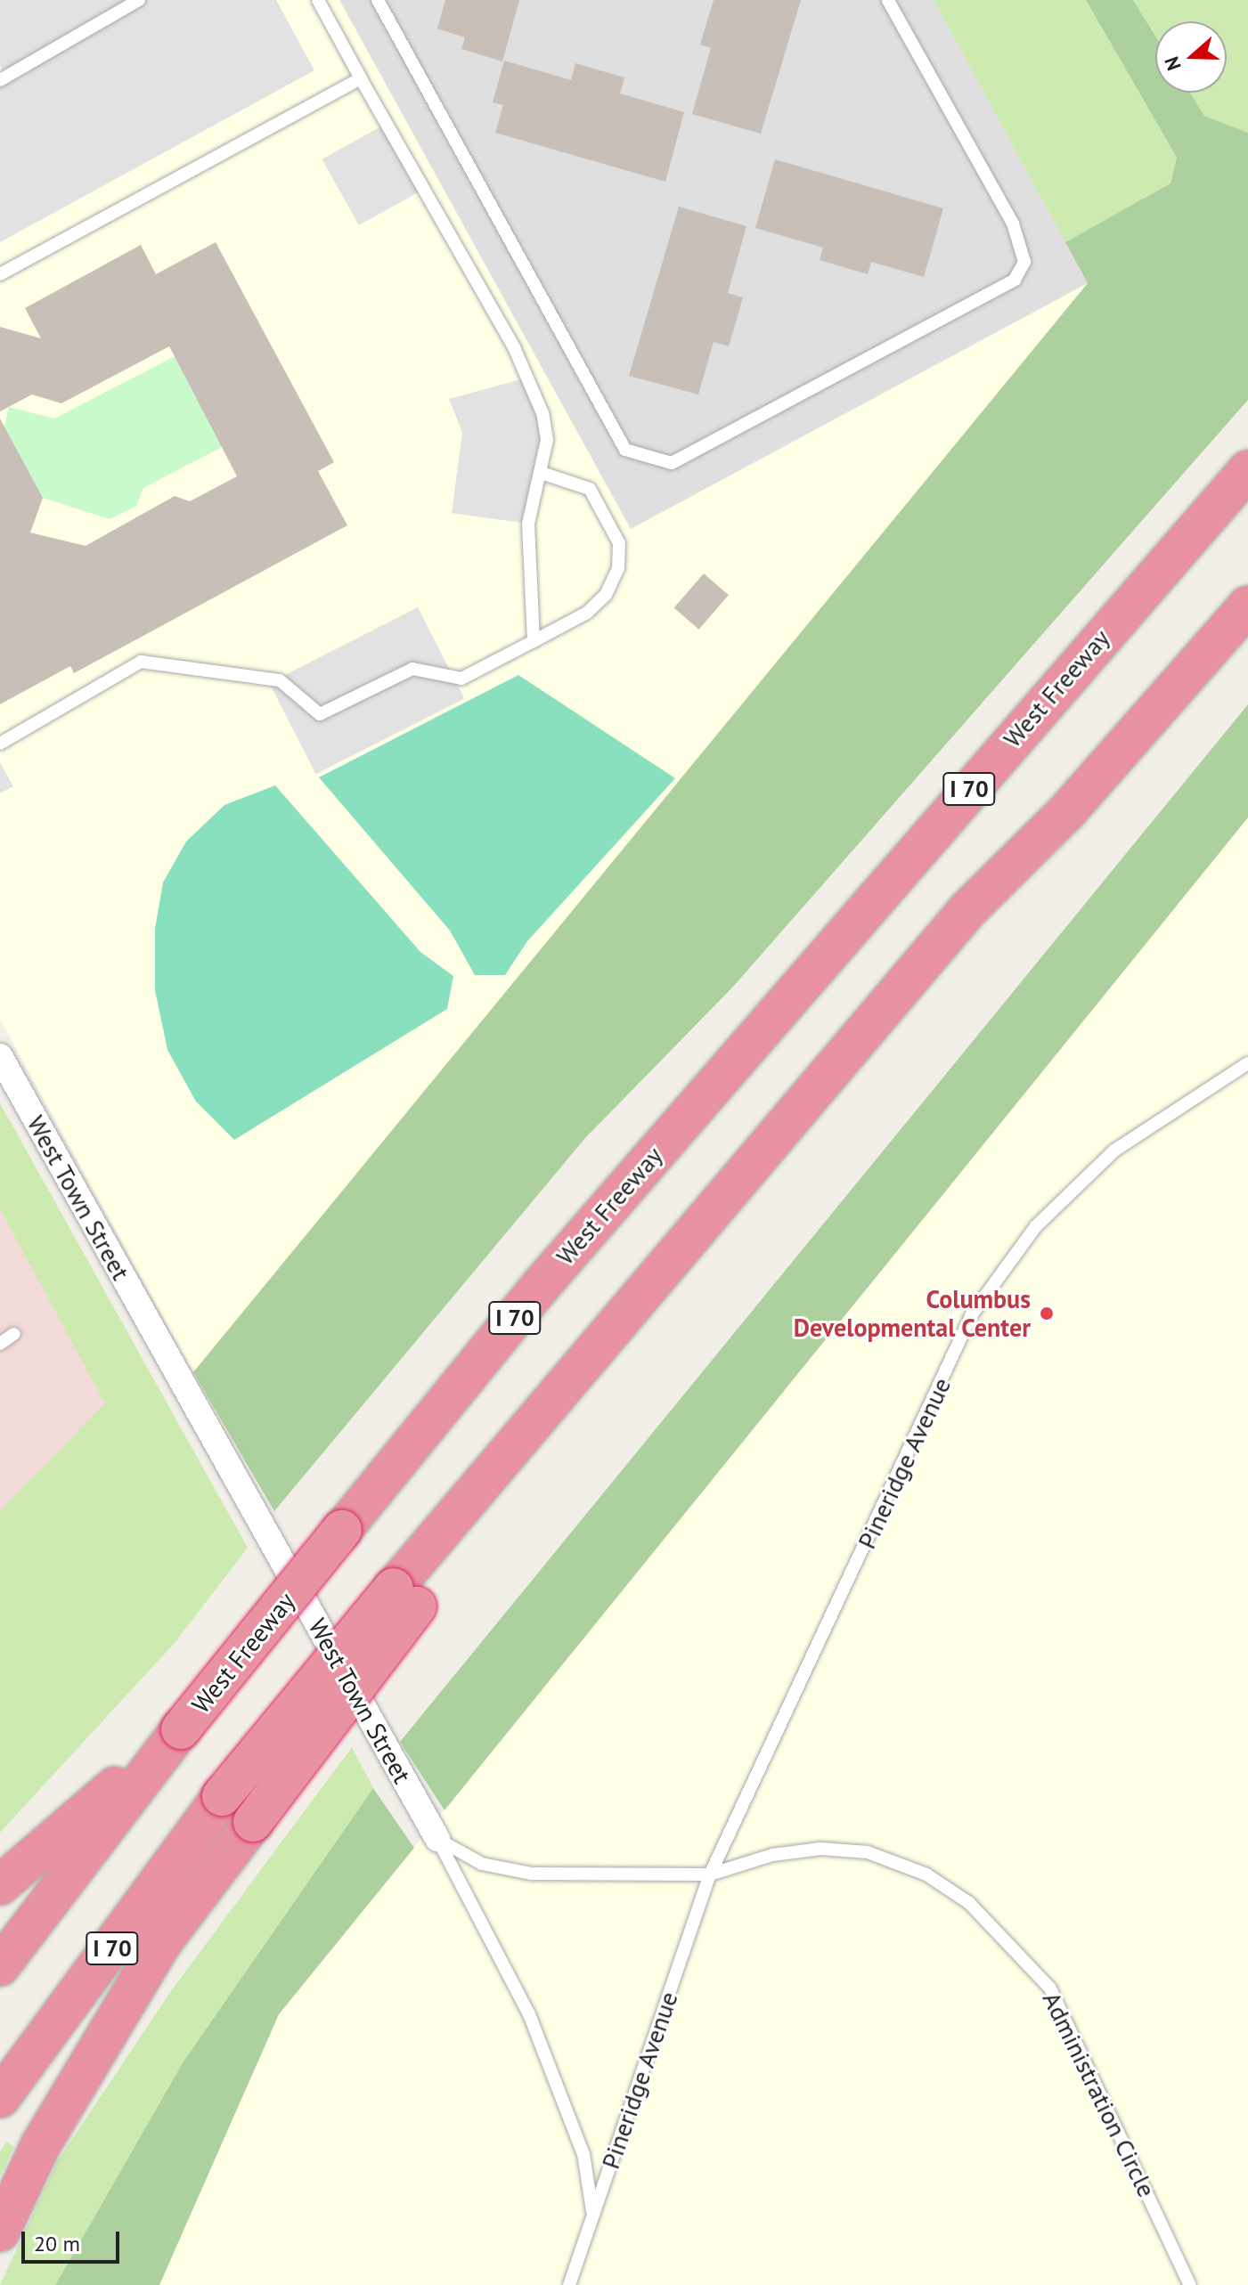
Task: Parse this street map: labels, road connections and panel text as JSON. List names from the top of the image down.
{
  "streets": {
    "highway": ["West Freeway", "I 70"],
    "street": ["West Town Street"],
    "lane": ["Pineridge Avenue", "Administration Circle"]
  },
  "crossings": [
    ["West Town Street", "Pineridge Avenue"],
    ["Pineridge Avenue", "Administration Circle"]
  ],
  "places": ["Columbus Developmental Center"],
  "scale_bar": "20 m",
  "north": "left"
}
